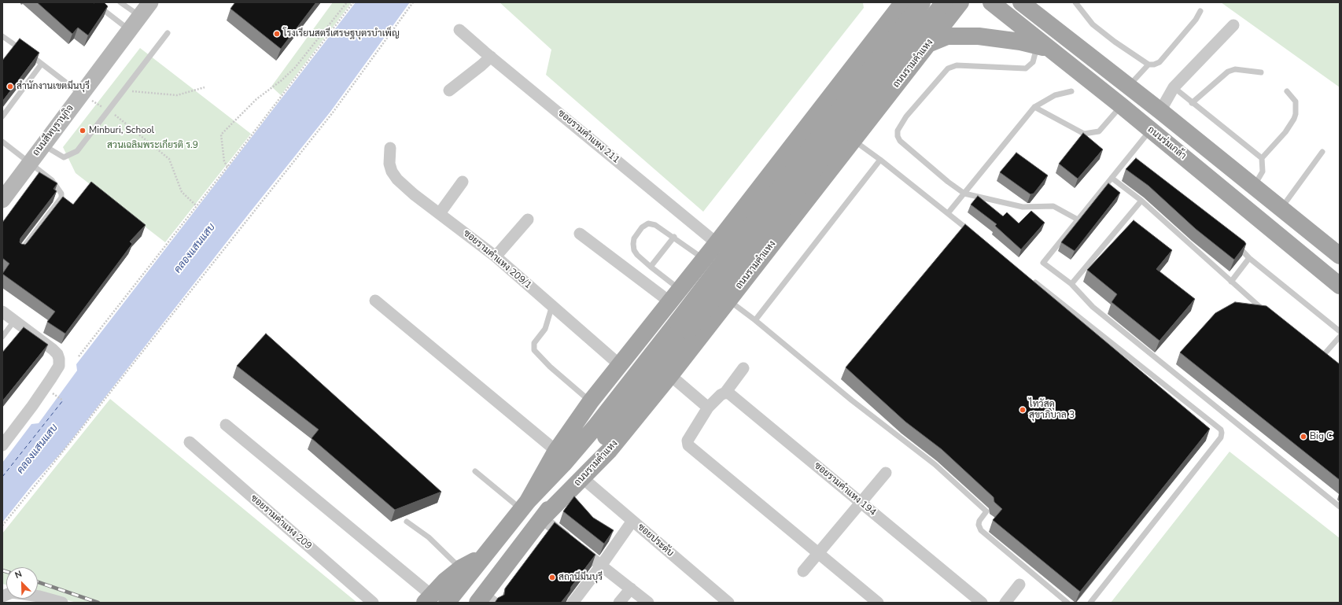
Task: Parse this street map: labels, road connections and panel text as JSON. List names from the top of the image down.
{
  "streets": {
    "main road": ["ถนนรามคำแหง", "ถนนสีหบุรานุกิจ", "ถนนร่มเกล้า"],
    "street": [
      "ซอยรามคำแหง 211",
      "ซอยรามคำแหง 209/1",
      "ซอยรามคำแหง 194",
      "ซอยรามคำแหง 209",
      "ซอยประดับ"
    ]
  },
  "crossings": [
    ["ถนนรามคำแหง", "ซอยรามคำแหง 211"],
    ["ถนนรามคำแหง", "ซอยรามคำแหง 209/1"],
    ["ถนนรามคำแหง", "ซอยประดับ"]
  ],
  "water": ["คลองแสนแสบ"],
  "parks": ["สวนเฉลิมพระเกียรติ ร.9"],
  "places": [
    "โรงเรียนสตรีเศรษฐบุตรบำเพ็ญ",
    "สำนักงานเขตมีนบุรี",
    "Minburi, School",
    "ไทวัสดุ สุขาภิบาล 3",
    "Big C",
    "สถานีมีนบุรี"
  ],
  "north": "top left"
}
